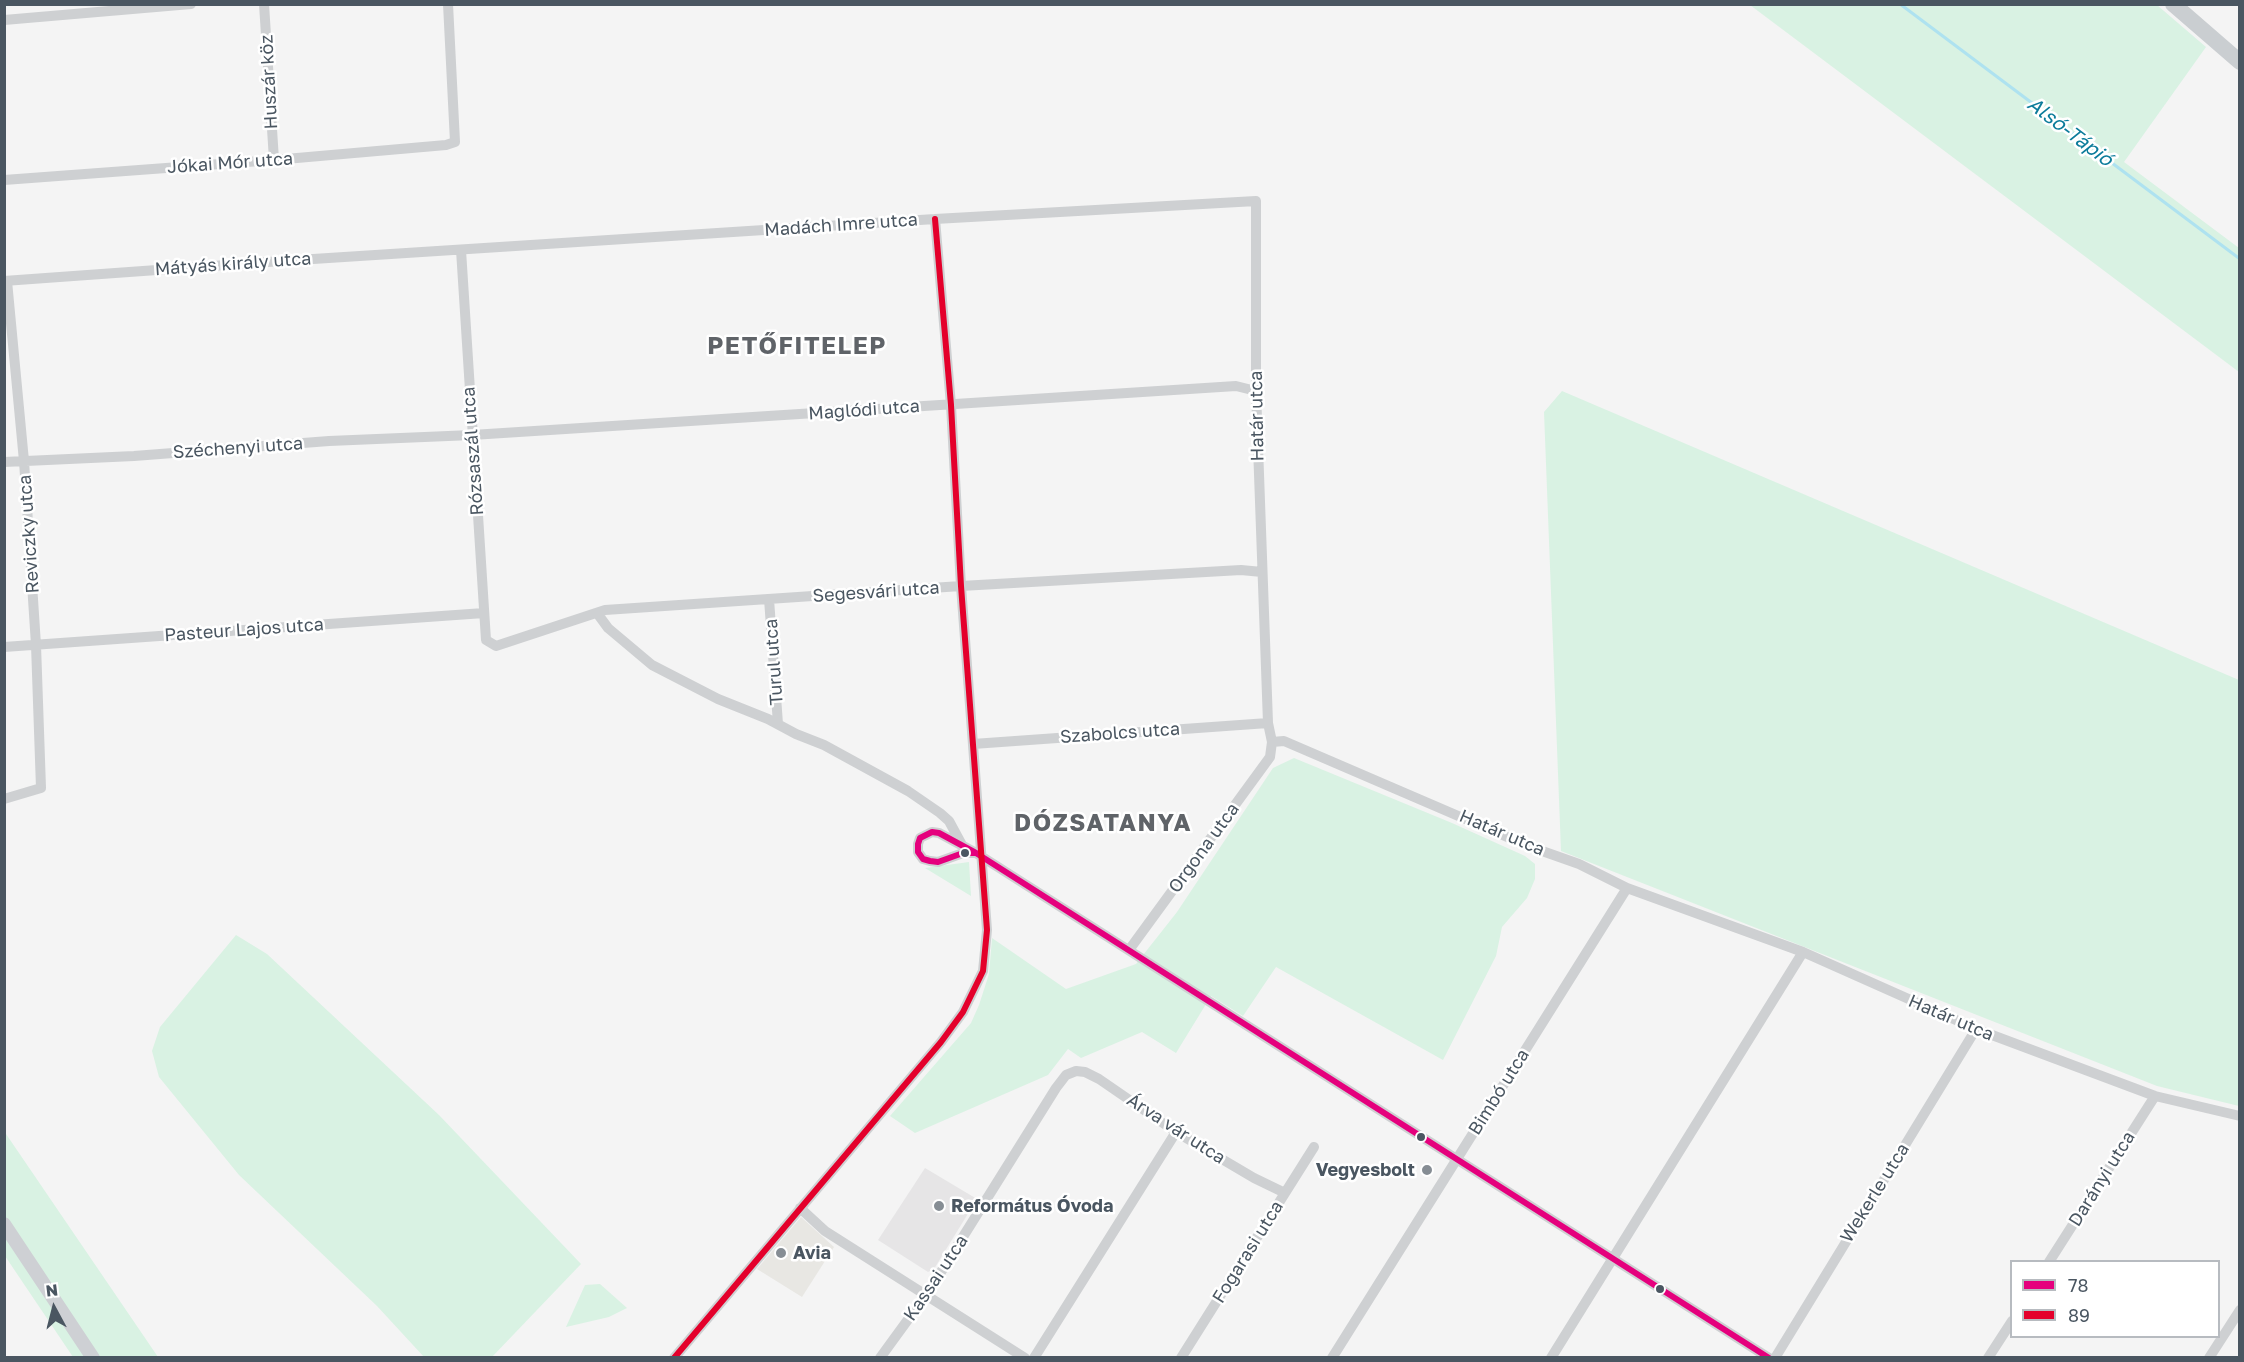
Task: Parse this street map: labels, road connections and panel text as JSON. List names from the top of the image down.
{
  "streets": {
    "street": [
      "Huszár köz",
      "Jókai Mór utca",
      "Madách Imre utca",
      "Mátyás király utca",
      "Maglódi utca",
      "Határ utca",
      "Széchenyi utca",
      "Rózsaszál utca",
      "Reviczky utca",
      "Segesvári utca",
      "Pasteur Lajos utca",
      "Turul utca",
      "Szabolcs utca",
      "Orgona utca",
      "Bimbó utca",
      "Árva vár utca",
      "Darányi utca",
      "Wekerle utca",
      "Fogarasi utca",
      "Kassai utca"
    ]
  },
  "crossings": [
    ["Huszár köz", "Jókai Mór utca"],
    ["Madách Imre utca", "Mátyás király utca"],
    ["Madách Imre utca", "Határ utca"],
    ["Madách Imre utca", "Rózsaszál utca"],
    ["Mátyás király utca", "Rózsaszál utca"],
    ["Mátyás király utca", "Reviczky utca"],
    ["Maglódi utca", "Határ utca"],
    ["Maglódi utca", "Széchenyi utca"],
    ["Maglódi utca", "Rózsaszál utca"],
    ["Határ utca", "Segesvári utca"],
    ["Határ utca", "Szabolcs utca"],
    ["Határ utca", "Orgona utca"],
    ["Határ utca", "Bimbó utca"],
    ["Határ utca", "Darányi utca"],
    ["Határ utca", "Wekerle utca"],
    ["Széchenyi utca", "Rózsaszál utca"],
    ["Széchenyi utca", "Reviczky utca"],
    ["Rózsaszál utca", "Segesvári utca"],
    ["Rózsaszál utca", "Pasteur Lajos utca"],
    ["Reviczky utca", "Pasteur Lajos utca"],
    ["Segesvári utca", "Turul utca"],
    ["Árva vár utca", "Fogarasi utca"],
    ["Árva vár utca", "Kassai utca"]
  ],
  "districts": ["PETŐFITELEP", "DÓZSATANYA"],
  "water": ["Alsó-Tápió"],
  "places": ["Vegyesbolt", "Református Óvoda", "Avia"],
  "lines": ["transit line 89", "transit line 78"],
  "legend": ["78", "89"],
  "north": "top"
}
